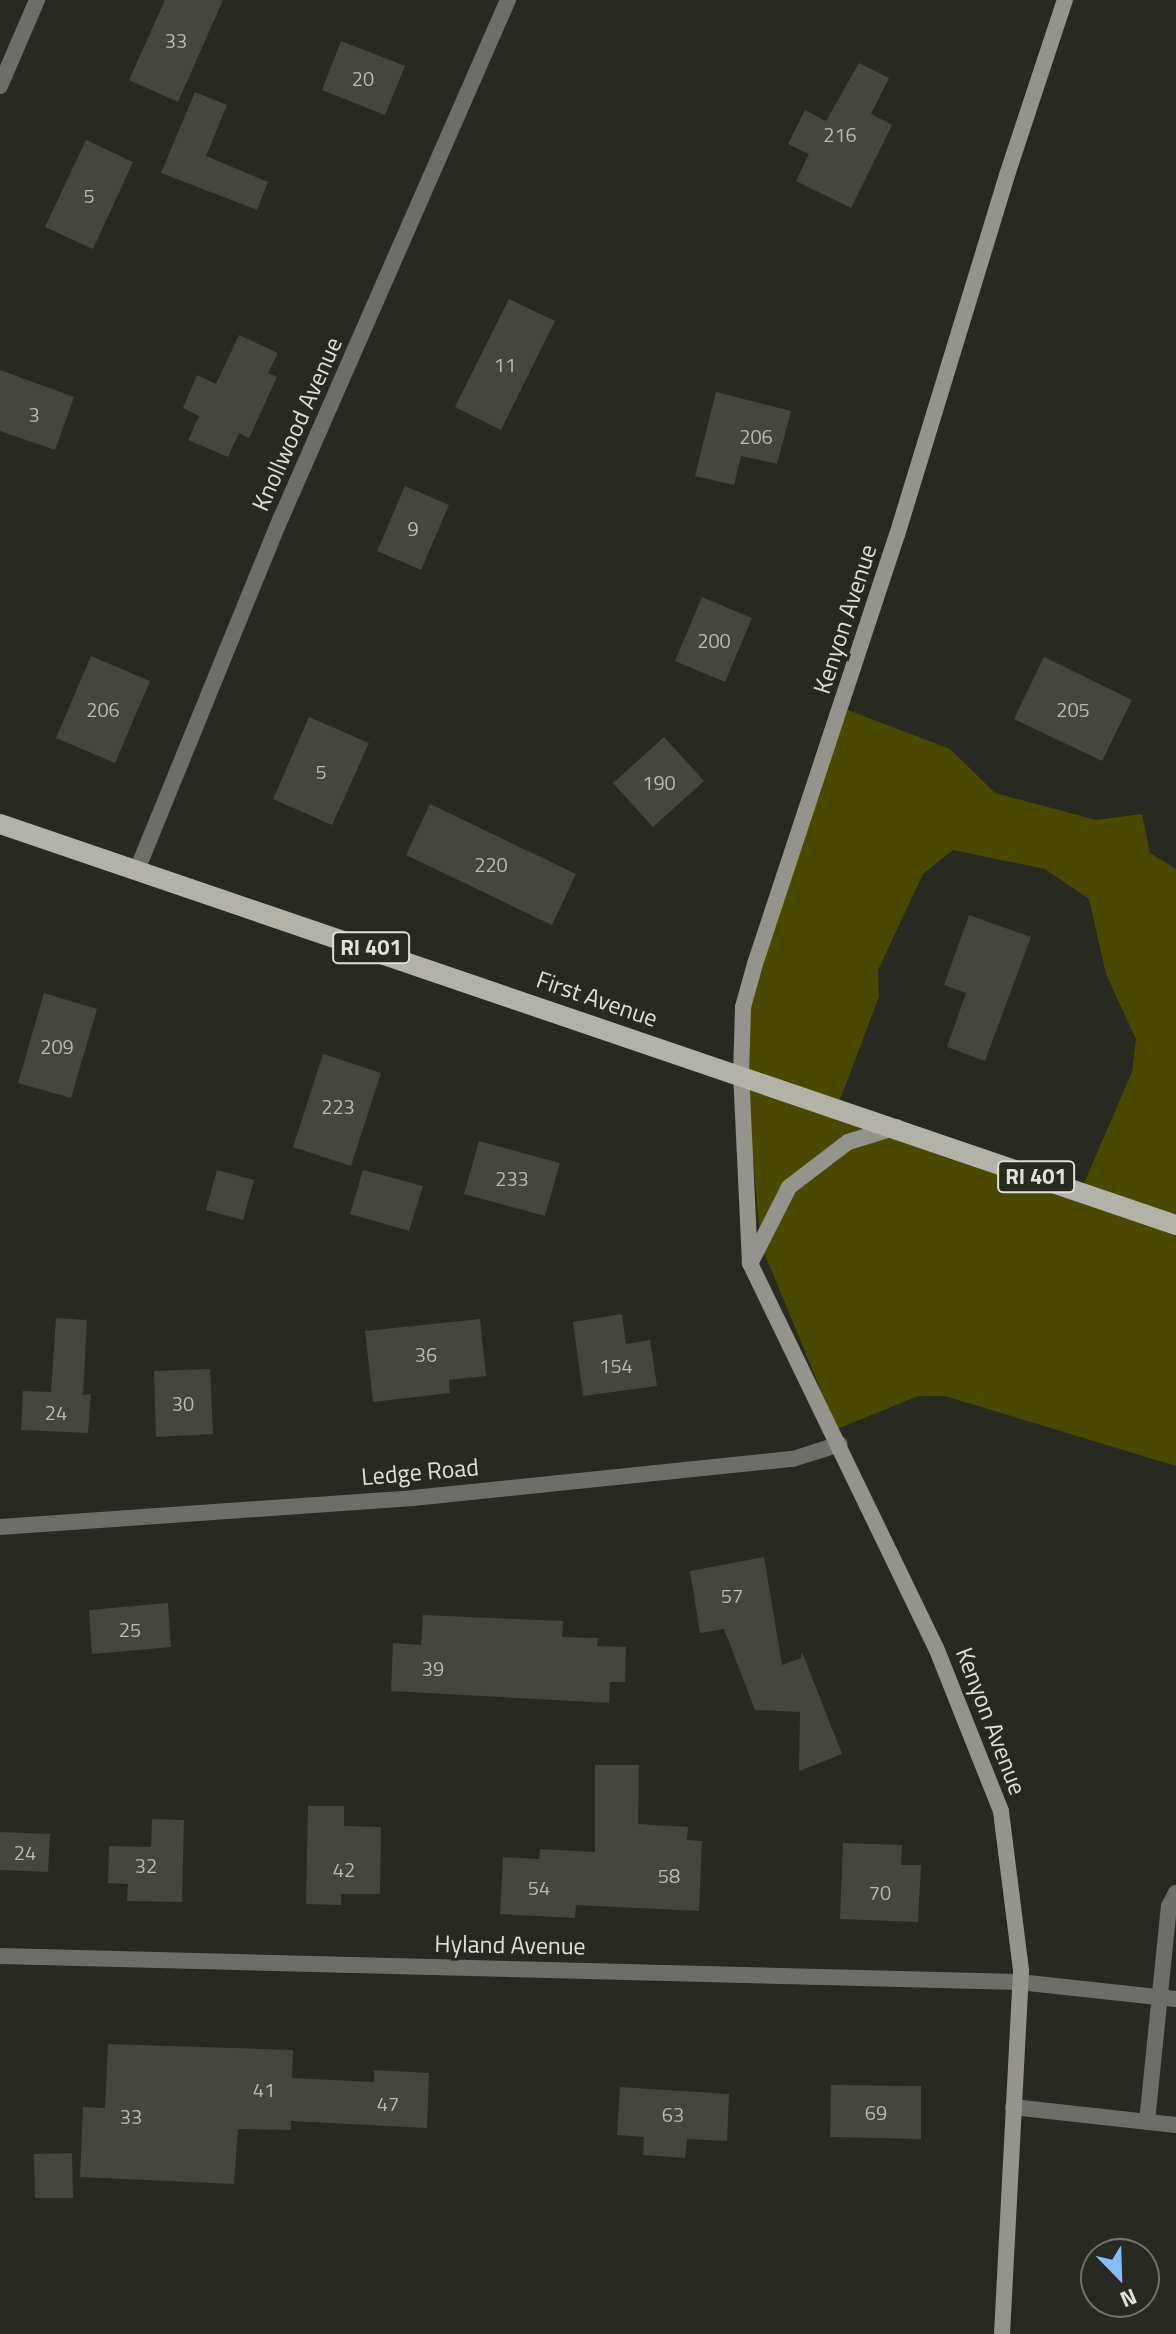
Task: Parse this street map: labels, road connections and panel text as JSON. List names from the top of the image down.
{
  "streets": {
    "main road": ["RI 401", "First Avenue"],
    "street": [
      "Knollwood Avenue",
      "Kenyon Avenue",
      "Ledge Road",
      "Hyland Avenue"
    ]
  },
  "crossings": [
    ["Knollwood Avenue", "First Avenue"],
    ["Kenyon Avenue", "First Avenue"],
    ["Kenyon Avenue", "Ledge Road"],
    ["Kenyon Avenue", "Hyland Avenue"]
  ],
  "house_numbers": [
    "33",
    "20",
    "216",
    "5",
    "11",
    "3",
    "206",
    "9",
    "200",
    "206",
    "205",
    "5",
    "190",
    "220",
    "209",
    "223",
    "233",
    "36",
    "154",
    "30",
    "24",
    "57",
    "25",
    "39",
    "24",
    "32",
    "42",
    "58",
    "54",
    "70",
    "41",
    "47",
    "69",
    "63",
    "33"
  ],
  "north": "bottom right"
}
